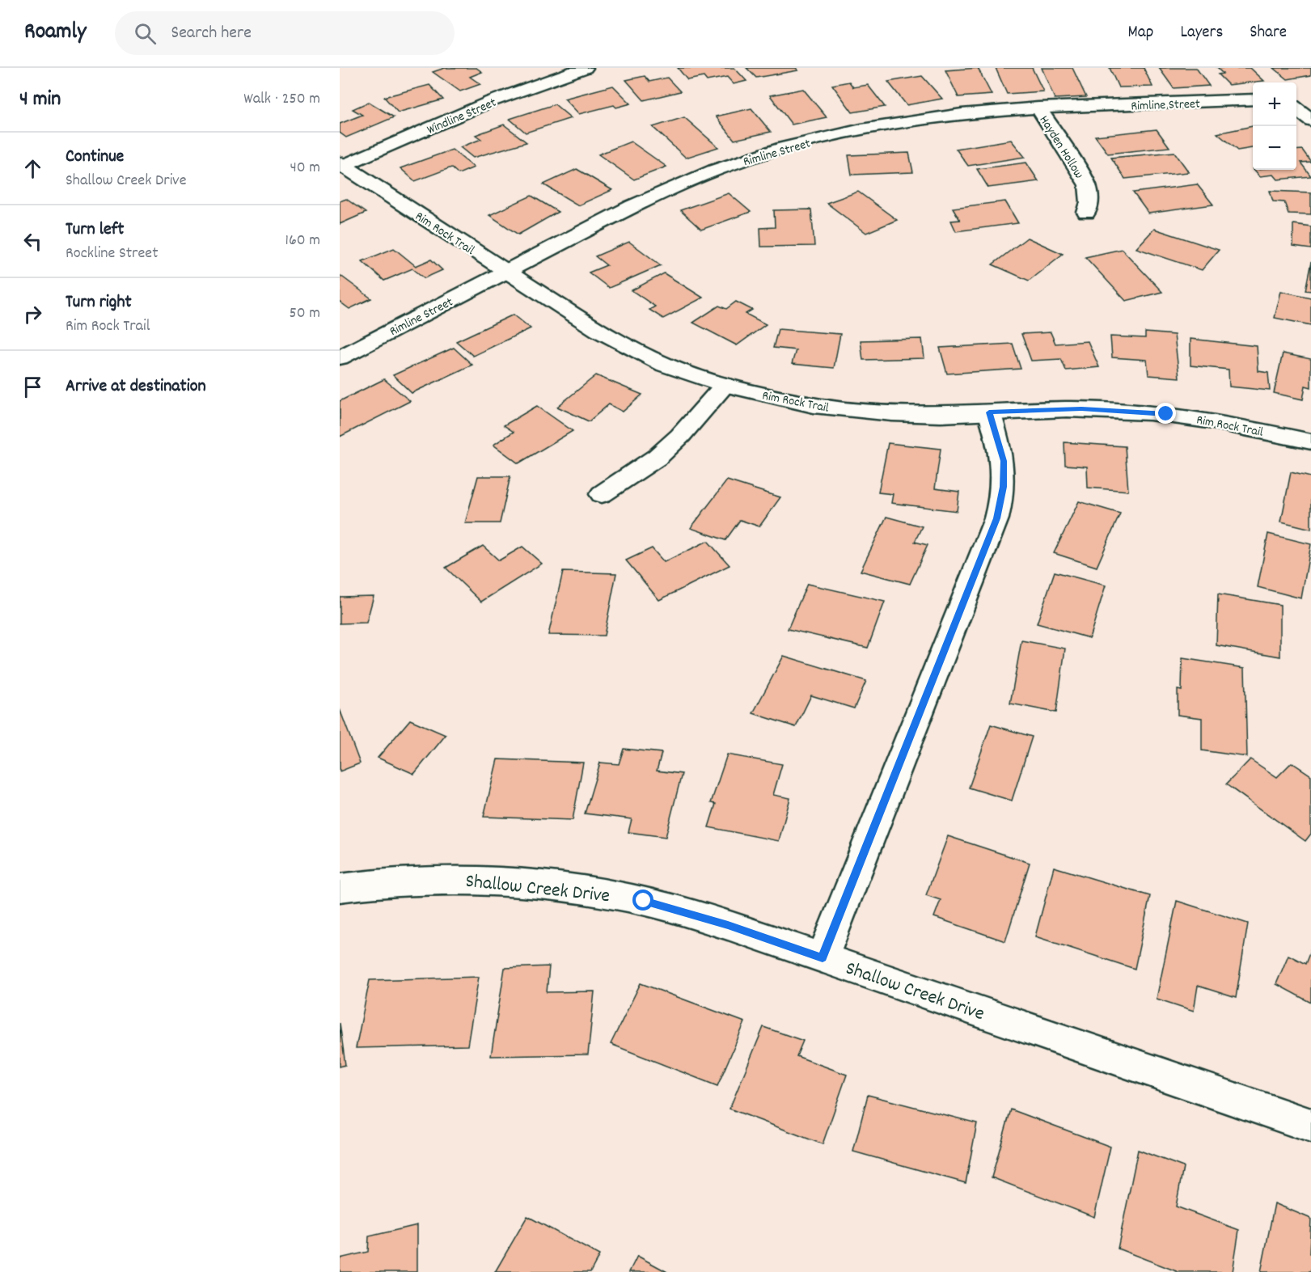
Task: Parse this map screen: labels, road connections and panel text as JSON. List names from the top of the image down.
{
  "streets": {
    "street": [
      "Rimline Street",
      "Windline Street",
      "Hayden Hollow",
      "Rim Rock Trail",
      "Shallow Creek Drive"
    ]
  },
  "crossings": [
    ["Rimline Street", "Hayden Hollow"],
    ["Rimline Street", "Rim Rock Trail"],
    ["Windline Street", "Rim Rock Trail"]
  ],
  "page": {
    "header": "Roamly",
    "search": "Search here",
    "nav": ["Map", "Layers", "Share"],
    "heading": ["4 min", "Walk · 250 m"],
    "map_buttons": ["+", "−"],
    "list": [
      ["Continue", "Shallow Creek Drive", "40 m"],
      ["Turn left", "Rockline Street", "160 m"],
      ["Turn right", "Rim Rock Trail", "50 m"],
      "Arrive at destination"
    ]
  }
}
